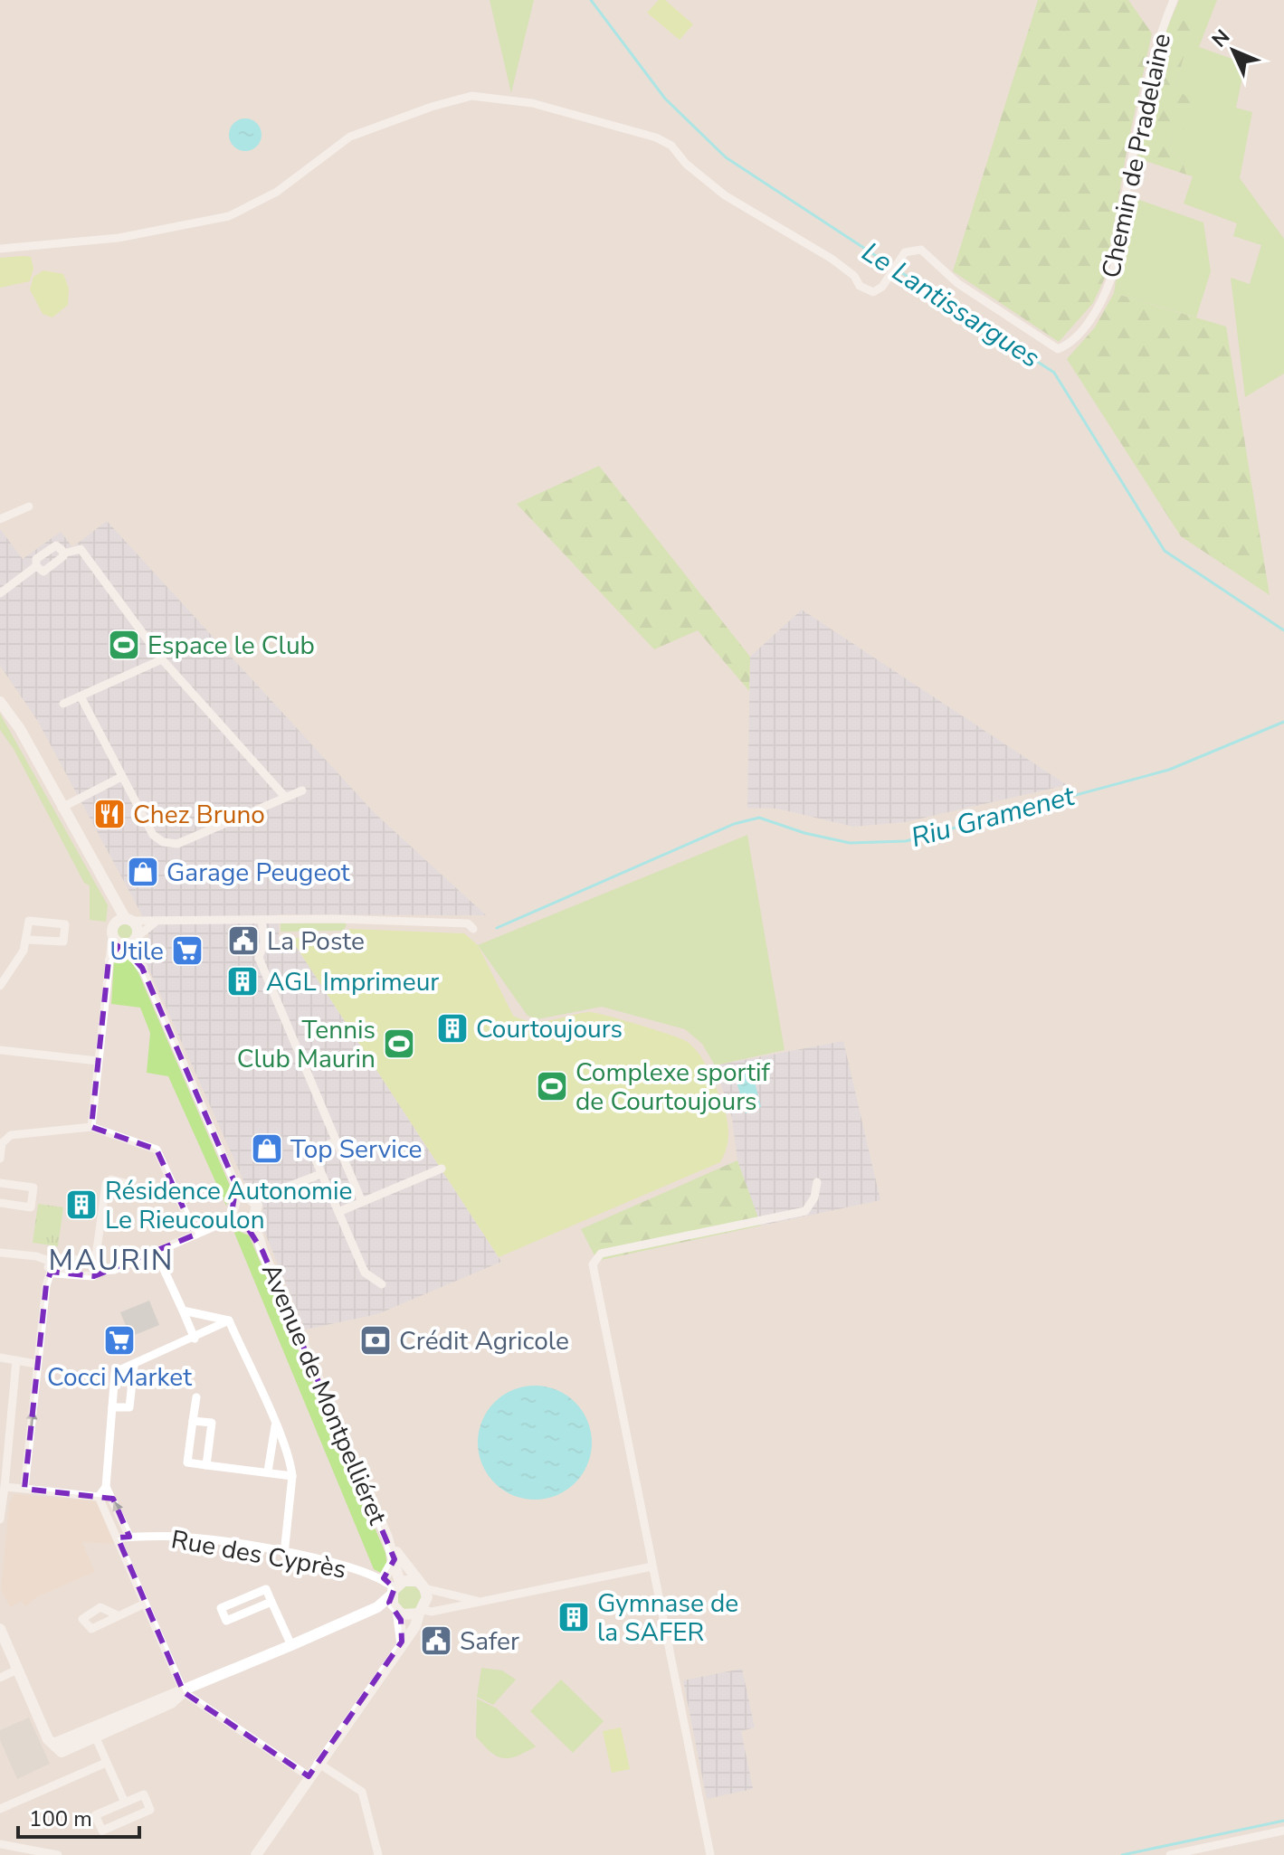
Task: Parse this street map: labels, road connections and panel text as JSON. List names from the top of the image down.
{
  "streets": {
    "street": ["Chemin de Pradelaine", "Avenue de Montpelliéret", "Rue des Cyprès"]
  },
  "crossings": [
    ["Avenue de Montpelliéret", "Rue des Cyprès"]
  ],
  "districts": ["MAURIN"],
  "water": ["Le Lantissargues", "Riu Gramenet"],
  "places": {
    "sports": ["Espace le Club", "Tennis Club Maurin", "Complexe sportif de Courtoujours"],
    "restaurant": ["Chez Bruno"],
    "shop": ["Garage Peugeot", "Top Service"],
    "public building": ["La Poste", "Safer"],
    "supermarket": ["Utile", "Cocci Market"],
    "building": [
      "AGL Imprimeur",
      "Courtoujours",
      "Résidence Autonomie Le Rieucoulon",
      "Gymnase de la SAFER"
    ],
    "bank": ["Crédit Agricole"]
  },
  "scale_bar": "100 m",
  "north": "top left"
}
